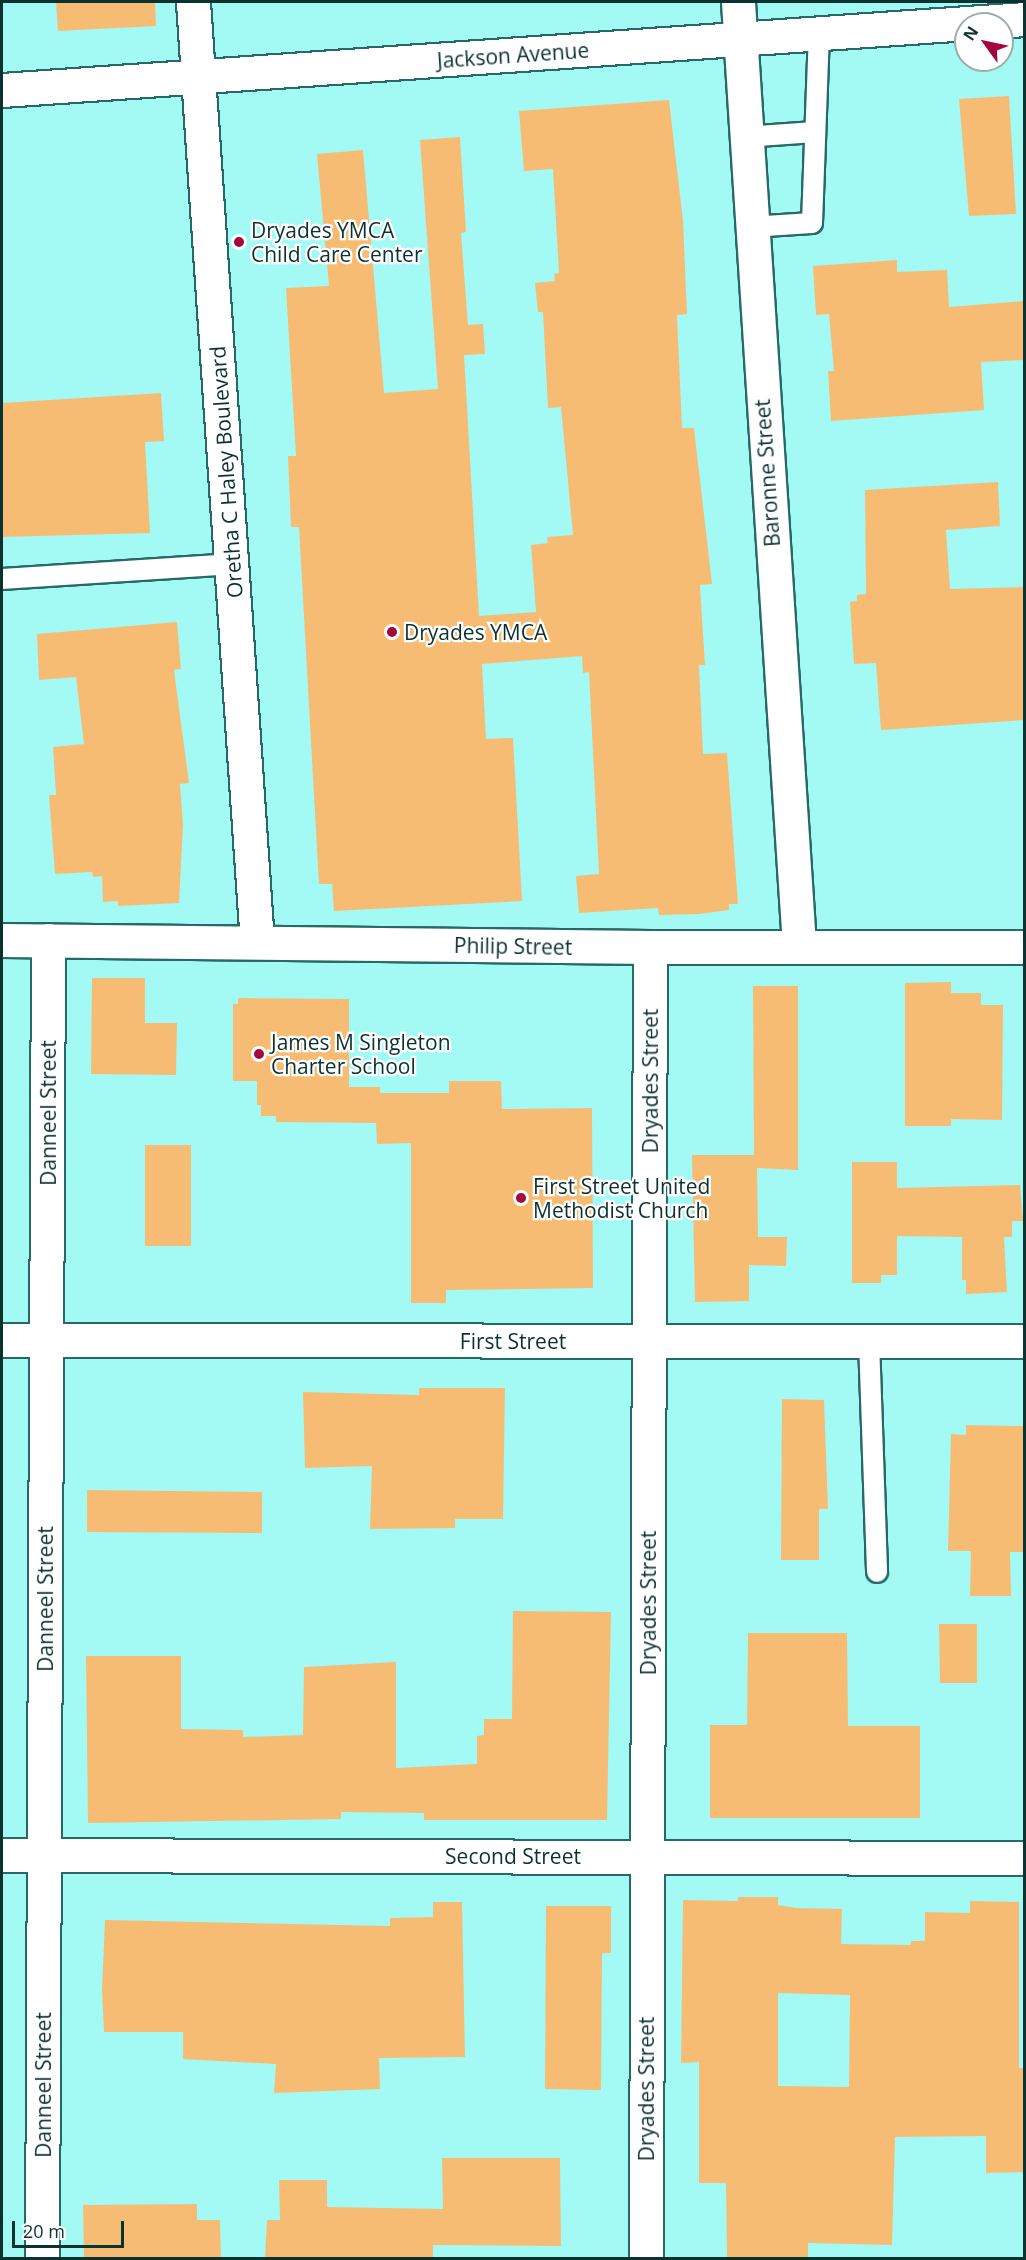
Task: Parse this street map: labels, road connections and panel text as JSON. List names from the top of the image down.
{
  "streets": {
    "street": [
      "Jackson Avenue",
      "Oretha C Haley Boulevard",
      "Baronne Street",
      "Philip Street",
      "Dryades Street",
      "Danneel Street",
      "First Street",
      "Second Street"
    ]
  },
  "crossings": [
    ["Jackson Avenue", "Oretha C Haley Boulevard"],
    ["Jackson Avenue", "Baronne Street"],
    ["Oretha C Haley Boulevard", "Philip Street"],
    ["Baronne Street", "Philip Street"],
    ["Philip Street", "Dryades Street"],
    ["Philip Street", "Danneel Street"],
    ["Dryades Street", "First Street"],
    ["Dryades Street", "Second Street"],
    ["Danneel Street", "First Street"],
    ["Danneel Street", "Second Street"]
  ],
  "places": [
    "Dryades YMCA Child Care Center",
    "Dryades YMCA",
    "James M Singleton Charter School",
    "First Street United Methodist Church"
  ],
  "scale_bar": "20 m",
  "north": "top left"
}
